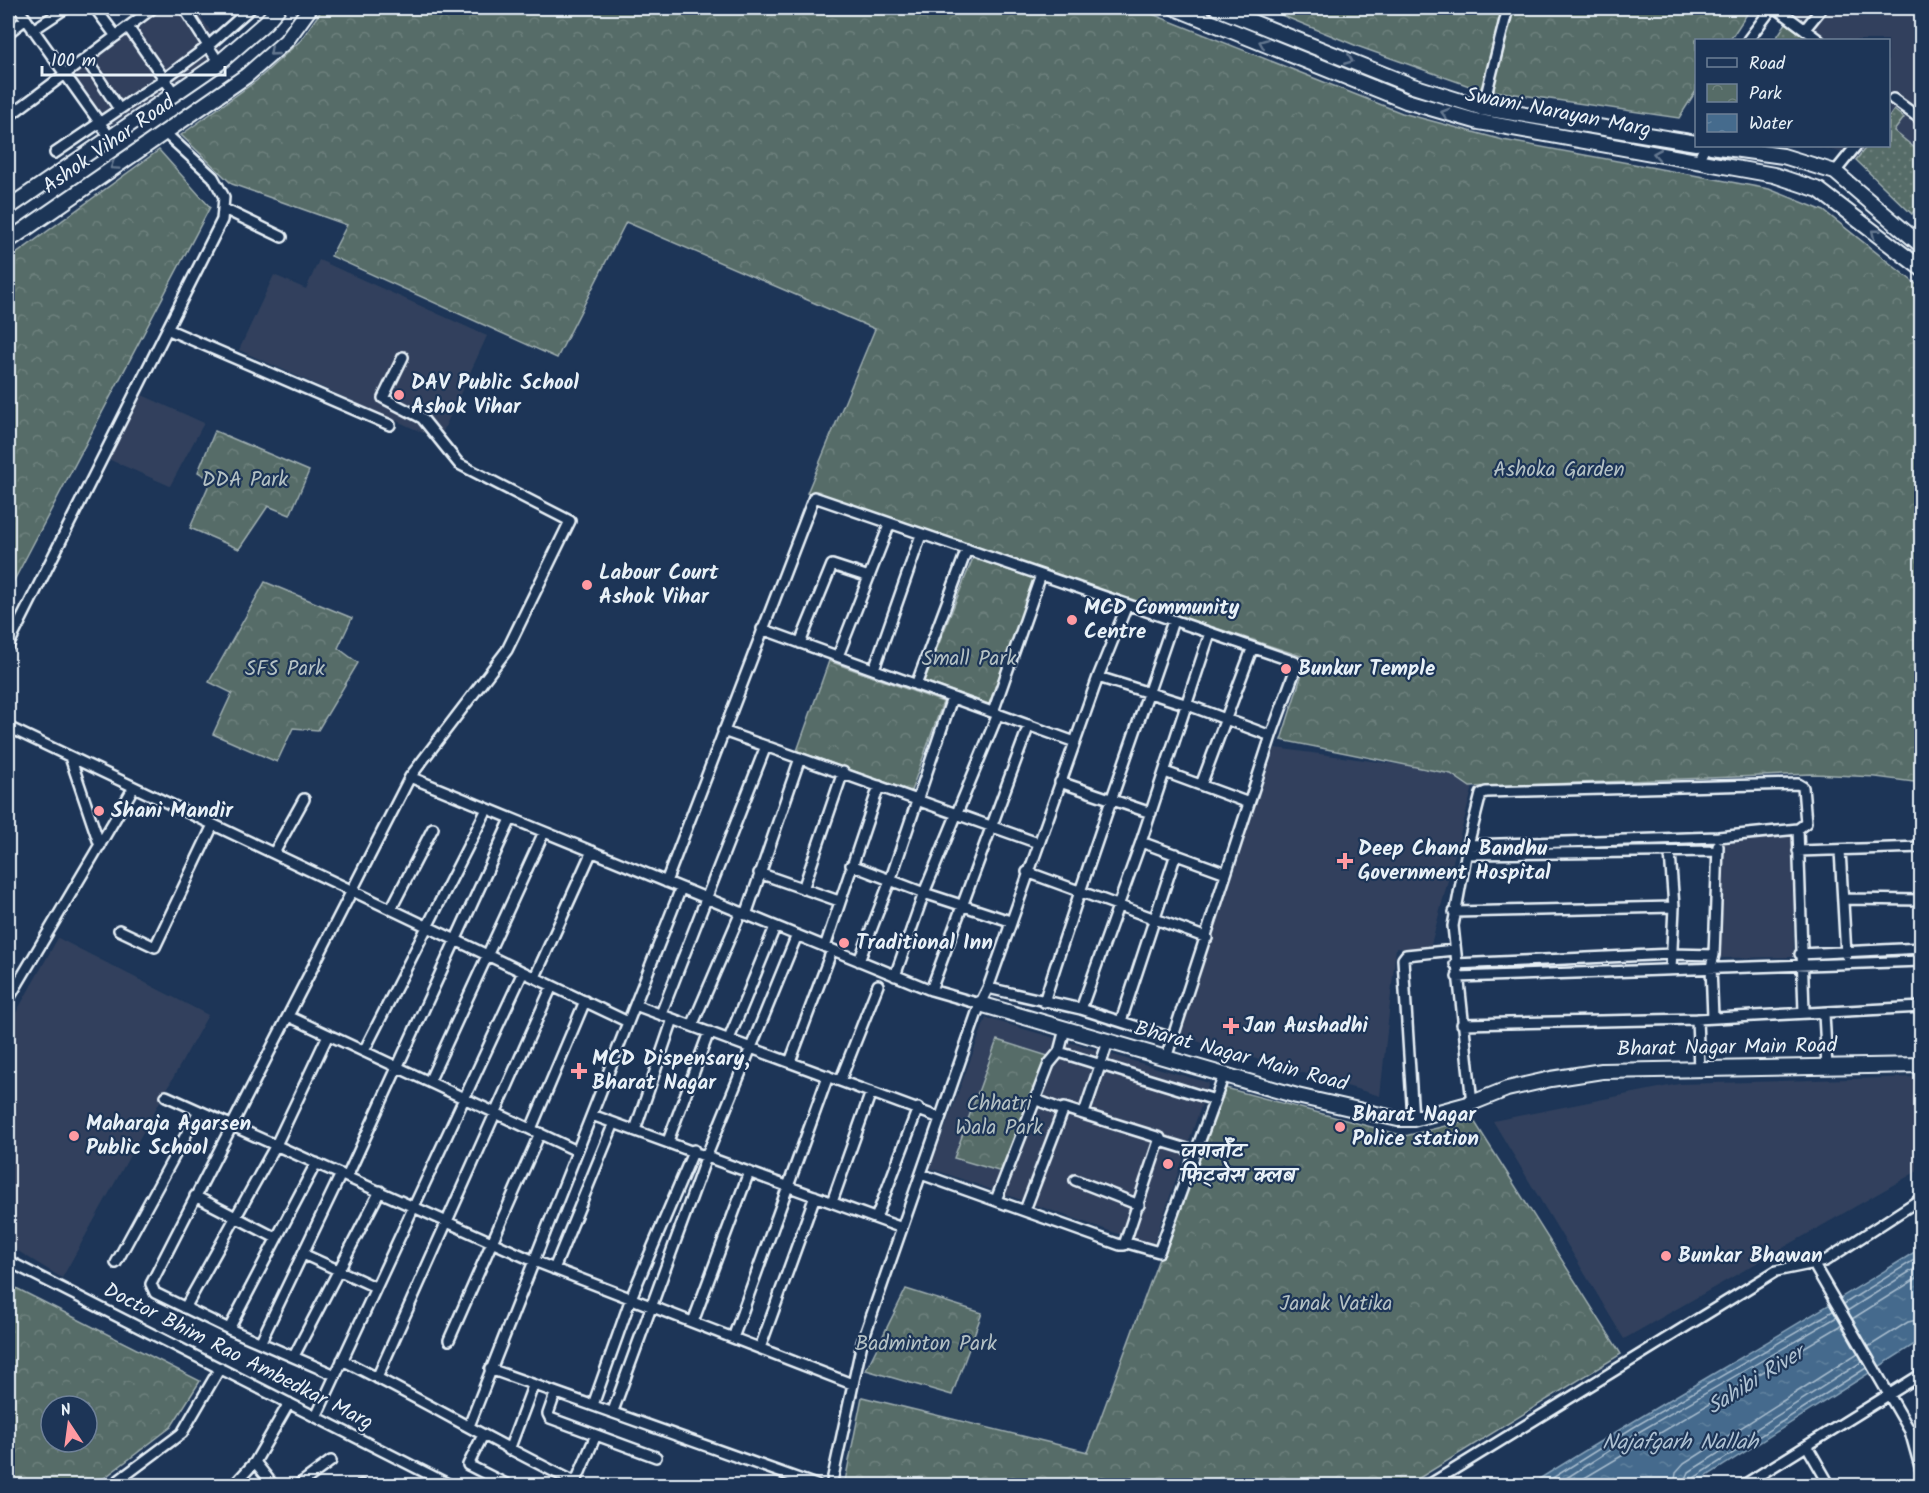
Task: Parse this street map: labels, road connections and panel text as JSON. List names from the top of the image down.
{
  "streets": {
    "main road": ["Swami Narayan Marg", "Ashok Vihar Road", "Bharat Nagar Main Road"],
    "street": ["Doctor Bhim Rao Ambedkar Marg"]
  },
  "water": ["Sahibi River", "Najafgarh Nallah"],
  "parks": [
    "Ashoka Garden",
    "DDA Park",
    "Small Park",
    "SFS Park",
    "Chhatri Wala Park",
    "Janak Vatika",
    "Badminton Park"
  ],
  "places": {
    "other": [
      "DAV Public School Ashok Vihar",
      "Labour Court Ashok Vihar",
      "MCD Community Centre",
      "Bunkur Temple",
      "Shani Mandir",
      "Traditional Inn",
      "Bharat Nagar Police station",
      "Maharaja Agarsen Public School",
      "जगर्नॉट फ़िट्नेस क्लब",
      "Bunkar Bhawan"
    ],
    "health": ["Deep Chand Bandhu Government Hospital", "Jan Aushadhi", "MCD Dispensary, Bharat Nagar"]
  },
  "legend": ["Road", "Park", "Water"],
  "scale_bar": "100 m",
  "north": "top"
}
